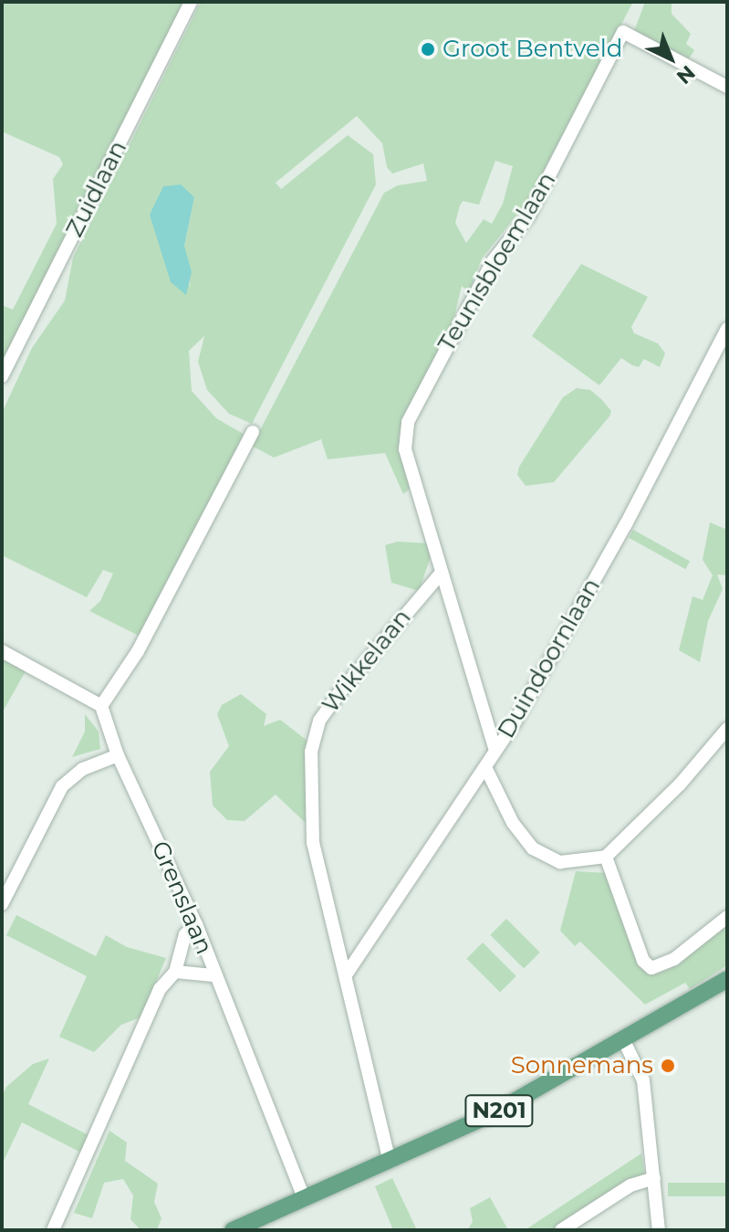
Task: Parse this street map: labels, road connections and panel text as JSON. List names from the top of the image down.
{
  "streets": {
    "main road": ["N201"],
    "street": [
      "Zuidlaan",
      "Teunisbloemlaan",
      "Duindoornlaan",
      "Wikkelaan",
      "Grenslaan"
    ]
  },
  "crossings": [
    ["Teunisbloemlaan", "Duindoornlaan"],
    ["Teunisbloemlaan", "Wikkelaan"],
    ["Duindoornlaan", "Wikkelaan"],
    ["Wikkelaan", "N201"],
    ["Grenslaan", "N201"]
  ],
  "places": ["Groot Bentveld", "Sonnemans"],
  "north": "bottom right"
}
